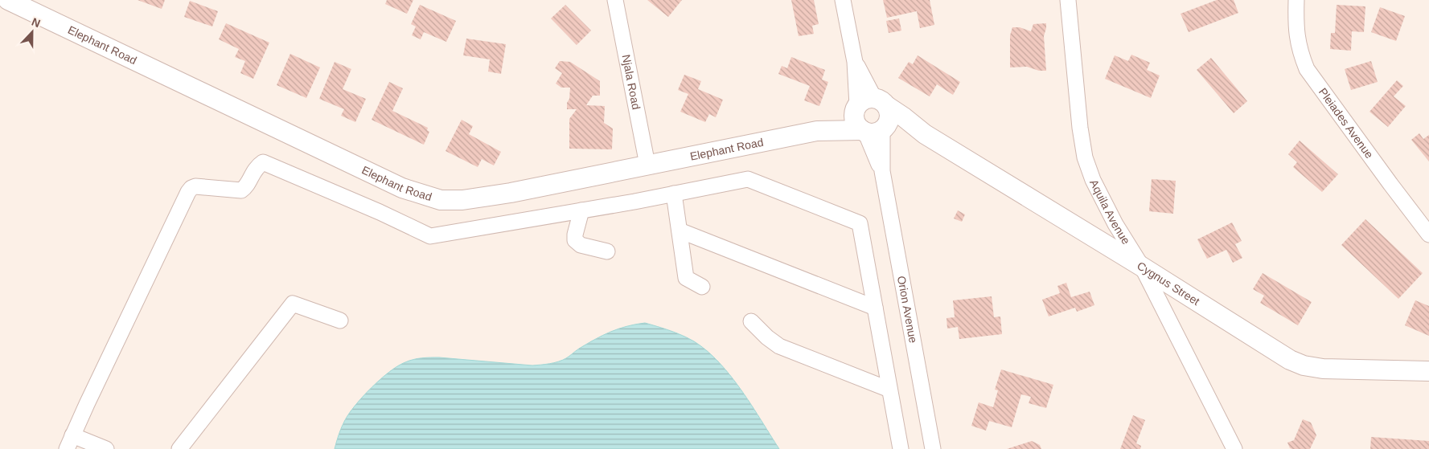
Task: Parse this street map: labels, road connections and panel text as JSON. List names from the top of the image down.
{
  "streets": {
    "street": [
      "Elephant Road",
      "Njala Road",
      "Pleiades Avenue",
      "Aquila Avenue",
      "Cygnus Street",
      "Orion Avenue"
    ]
  },
  "crossings": [
    ["Elephant Road", "Njala Road"],
    ["Elephant Road", "Cygnus Street"],
    ["Elephant Road", "Orion Avenue"],
    ["Aquila Avenue", "Cygnus Street"],
    ["Cygnus Street", "Orion Avenue"]
  ],
  "north": "top"
}
